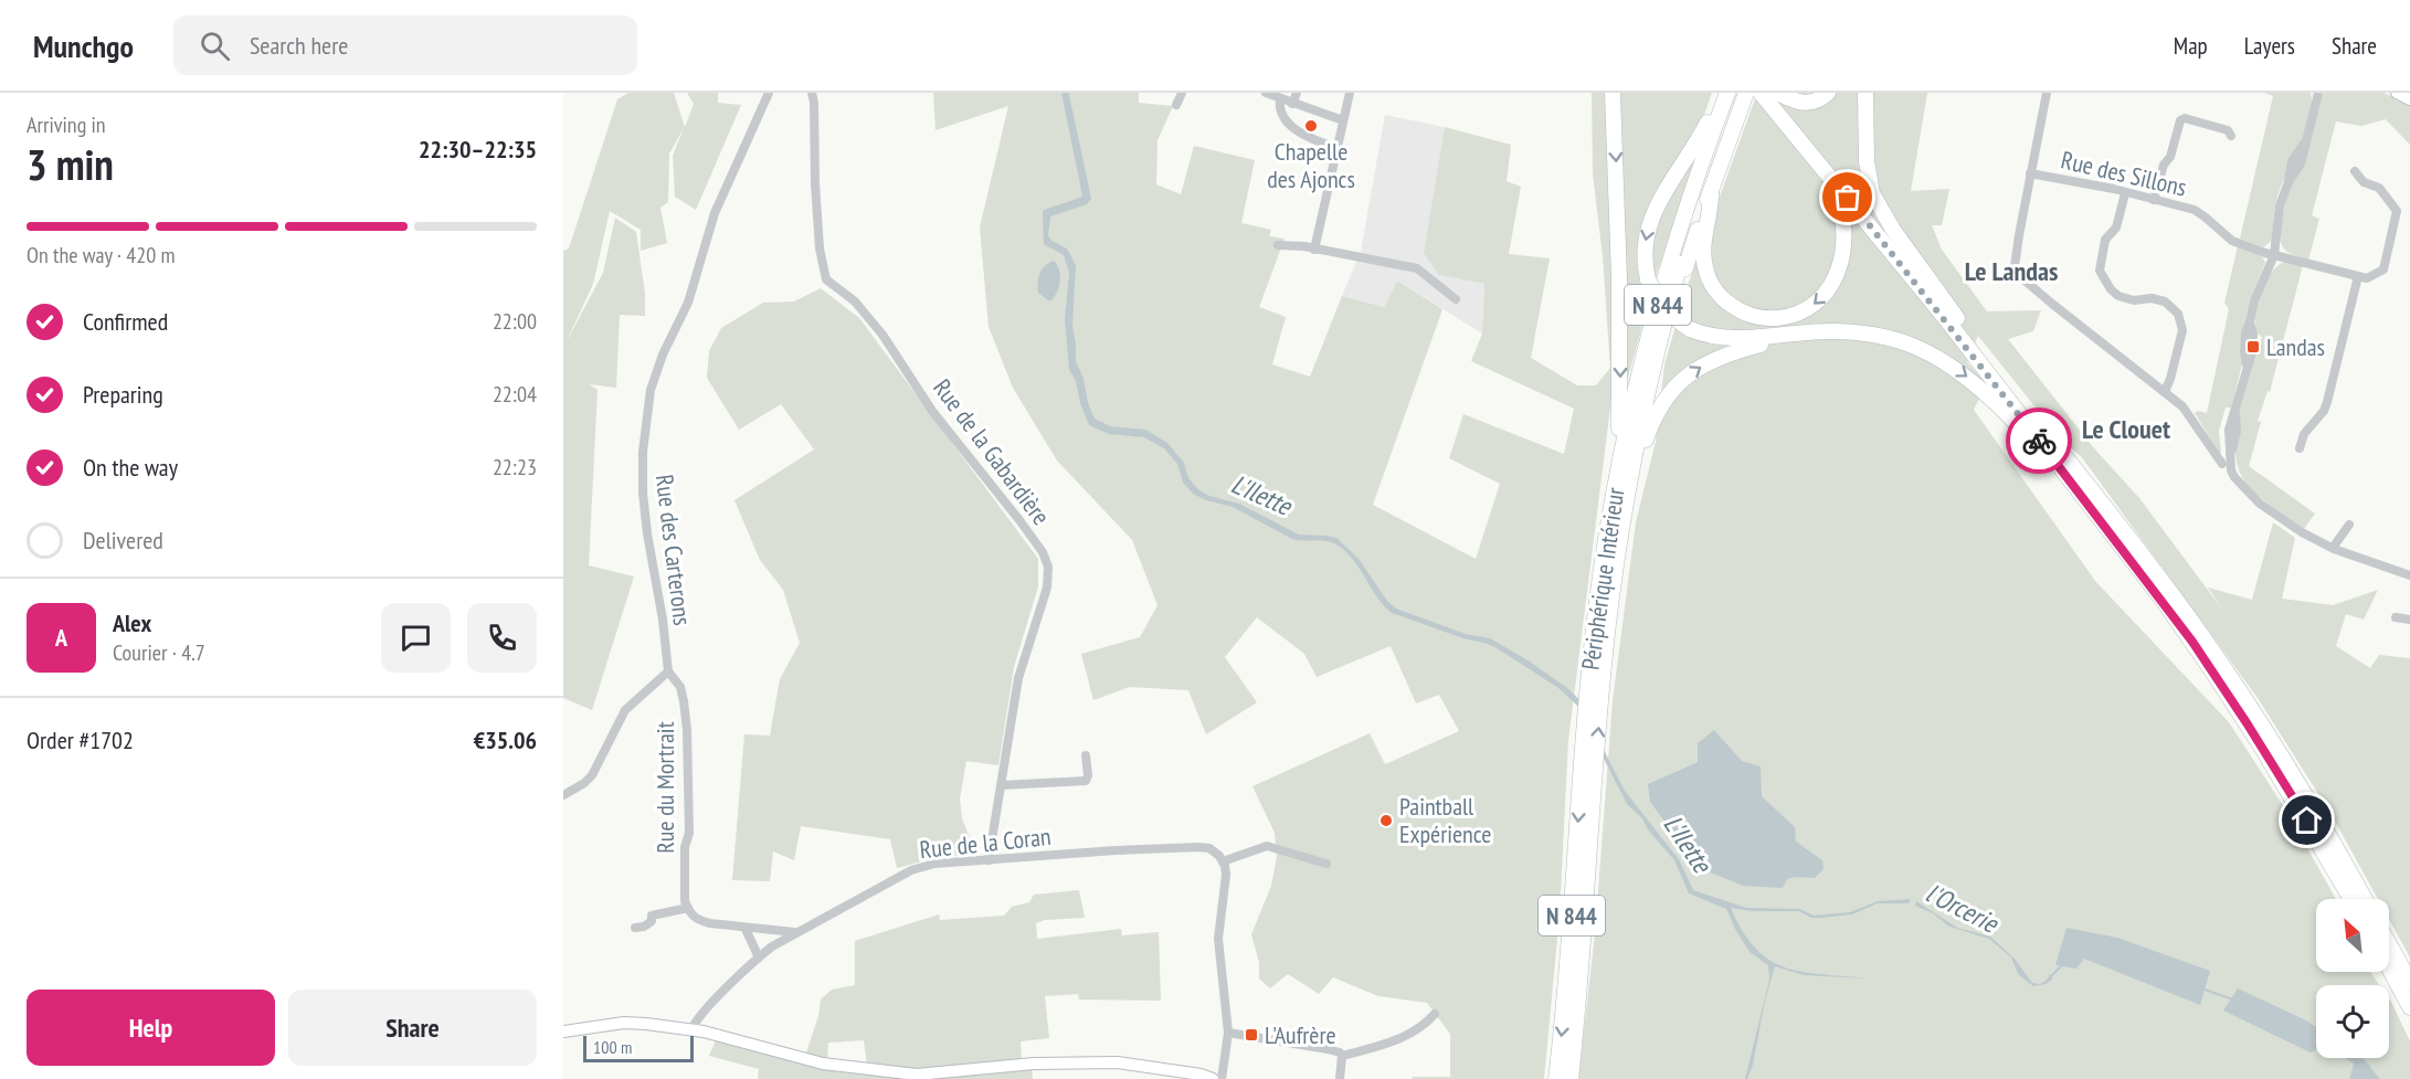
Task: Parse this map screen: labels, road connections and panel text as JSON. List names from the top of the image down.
{
  "streets": {
    "highway": ["N 844", "Périphérique Intérieur"],
    "street": [
      "Rue des Sillons",
      "Rue de la Gabardière",
      "Rue des Carterons",
      "Rue du Mortrait",
      "Rue de la Coran"
    ]
  },
  "crossings": [
    ["N 844", "Périphérique Intérieur"],
    ["Rue de la Gabardière", "Rue de la Coran"],
    ["Rue des Carterons", "Rue du Mortrait"]
  ],
  "districts": ["Le Landas", "Le Clouet"],
  "water": ["L'Ilette", "l'Orcerie"],
  "places": {
    "other": ["Chapelle des Ajoncs", "Paintball Expérience"],
    "transit": ["Landas", "L'Aufrère"]
  },
  "scale_bar": "100 m",
  "north": "top left",
  "page": {
    "header": "Munchgo",
    "search": "Search here",
    "nav": ["Map", "Layers", "Share"],
    "heading": ["3 min", "Arriving in", "22:30–22:35"],
    "panel": [
      "Alex",
      "Courier · 4.7",
      "Order #1702",
      "€35.06"
    ],
    "bar": "On the way · 420 m",
    "list": [
      ["Confirmed", "22:00"],
      ["Preparing", "22:04"],
      ["On the way", "22:23"],
      "Delivered"
    ],
    "round": "A",
    "buttons": ["Help", "Share"],
    "scale": "100 m"
  }
}
